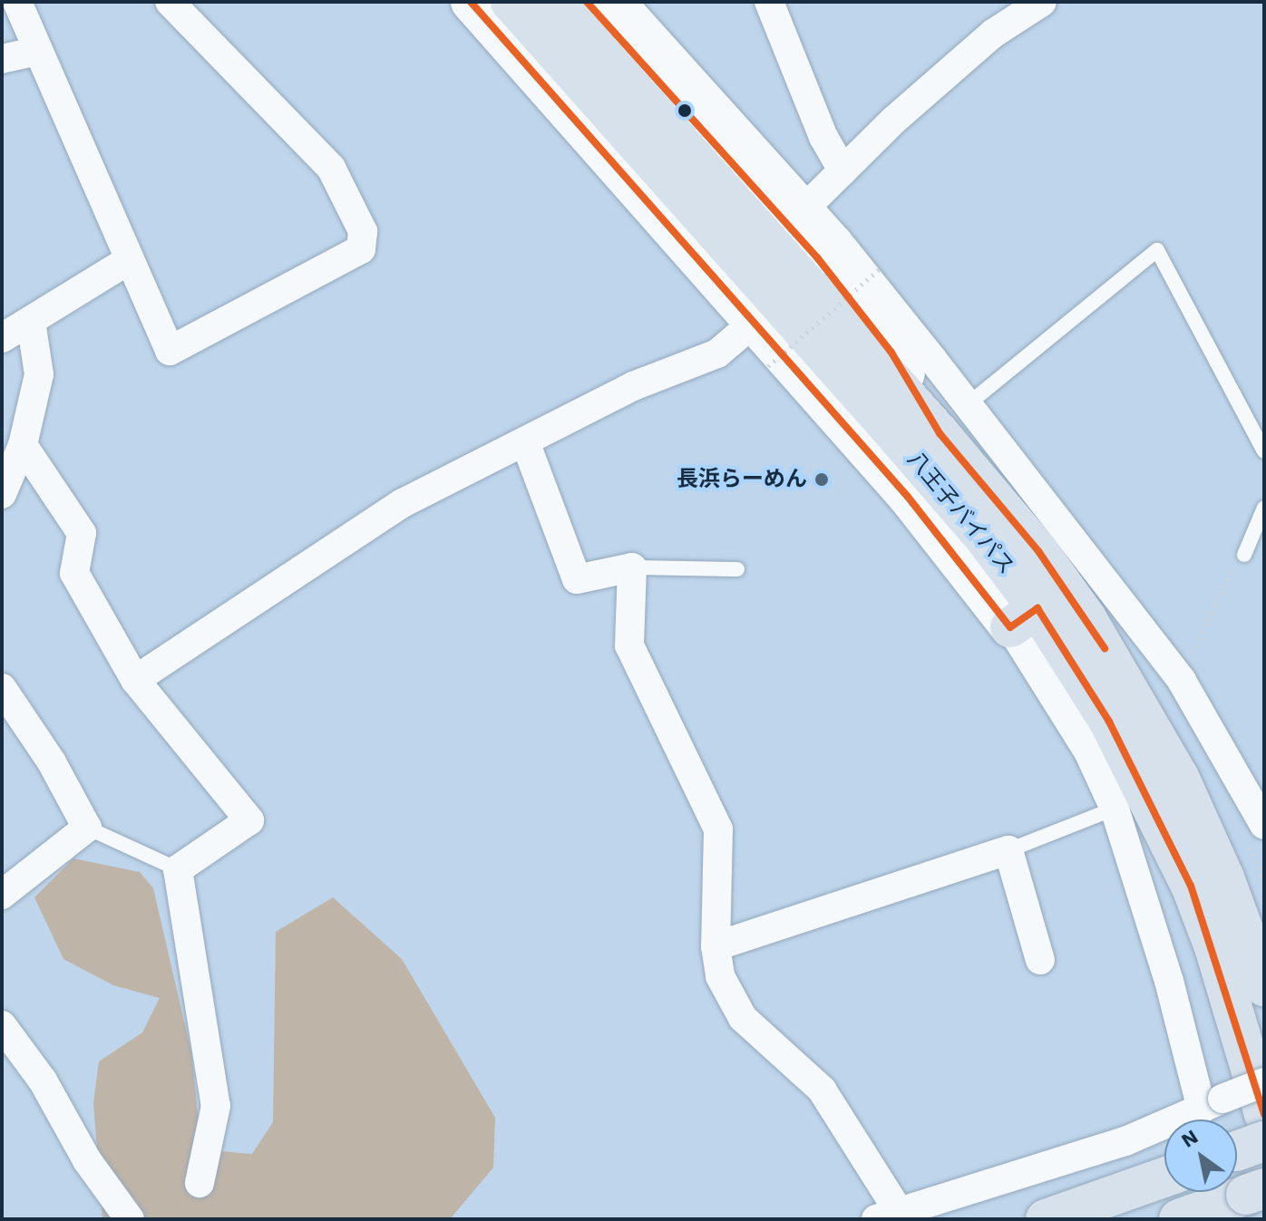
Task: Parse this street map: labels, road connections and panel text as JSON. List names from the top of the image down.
{
  "streets": {
    "highway": ["八王子バイパス"]
  },
  "places": ["長浜らーめん"],
  "north": "top left"
}
